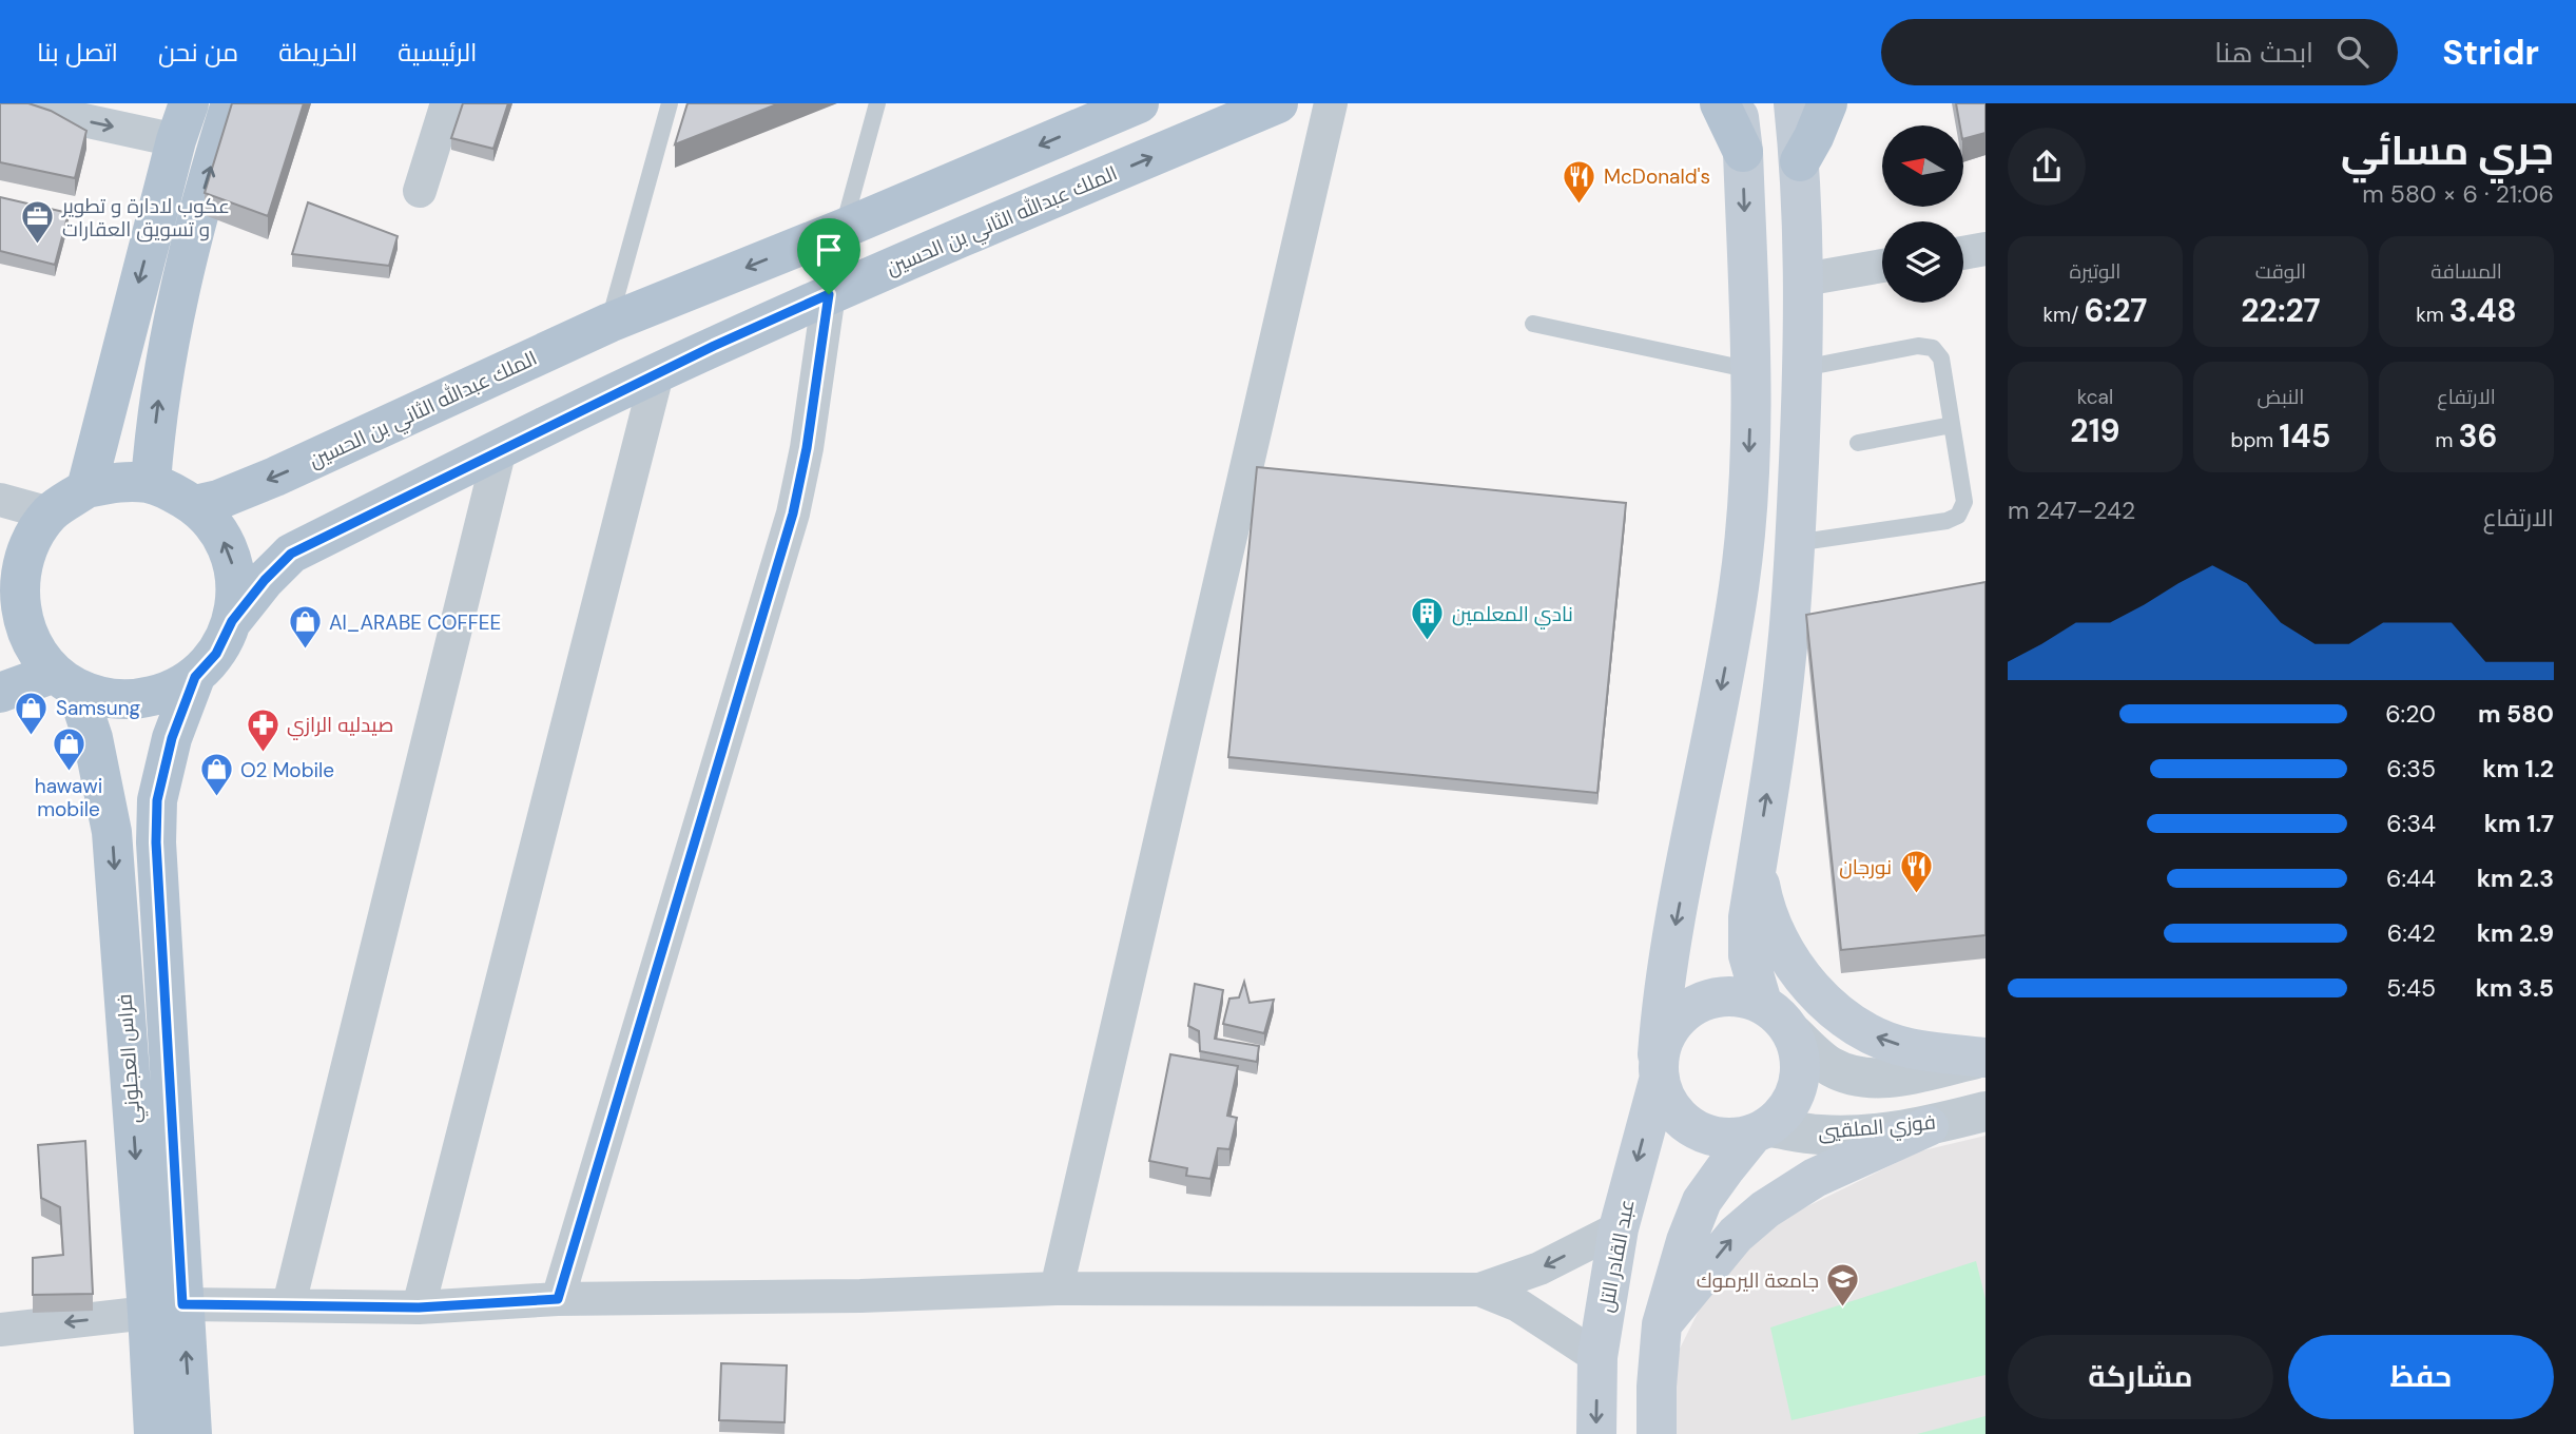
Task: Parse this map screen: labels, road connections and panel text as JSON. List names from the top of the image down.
{
  "streets": {
    "main road": ["الملك عبدالله الثاني بن الحسين", "فراس العجلوني", "عبد القادر التل"],
    "street": ["فوزي الملقيي"]
  },
  "crossings": [
    ["الملك عبدالله الثاني بن الحسين", "فراس العجلوني"],
    ["فوزي الملقيي", "عبد القادر التل"]
  ],
  "places": {
    "restaurant": ["McDonald's", "نورجان"],
    "office": ["عكوب لادارة و تطوير و تسويق العقارات"],
    "building": ["نادي المعلمين"],
    "shop": [
      "Al_ARABE COFFEE",
      "Samsung",
      "hawawi mobile",
      "O2 Mobile"
    ],
    "pharmacy": ["صيدليه الرازي"],
    "school or university": ["جامعة اليرموك"]
  },
  "north": "left",
  "page": {
    "header": "Stridr",
    "search": "ابحث هنا",
    "nav": [
      "الرئيسية",
      "الخريطة",
      "من نحن",
      "اتصل بنا"
    ],
    "heading": ["جري مسائي", "21:06 · 6 × 580 m"],
    "stats": [
      ["المسافة", "3.48 km"],
      ["الوقت", "22:27"],
      ["الوتيرة", "6:27 /km"],
      ["الارتفاع", "36 m"],
      ["النبض", "145 bpm"],
      ["kcal", "219"]
    ],
    "chart": ["الارتفاع", "242–247 m"],
    "list": [
      {
        "name": "580 m",
        "note": "6:20"
      },
      {
        "name": "1.2 km",
        "note": "6:35"
      },
      {
        "name": "1.7 km",
        "note": "6:34"
      },
      {
        "name": "2.3 km",
        "note": "6:44"
      },
      {
        "name": "2.9 km",
        "note": "6:42"
      },
      {
        "name": "3.5 km",
        "note": "5:45"
      }
    ],
    "buttons": ["حفظ", "مشاركة"]
  }
}
